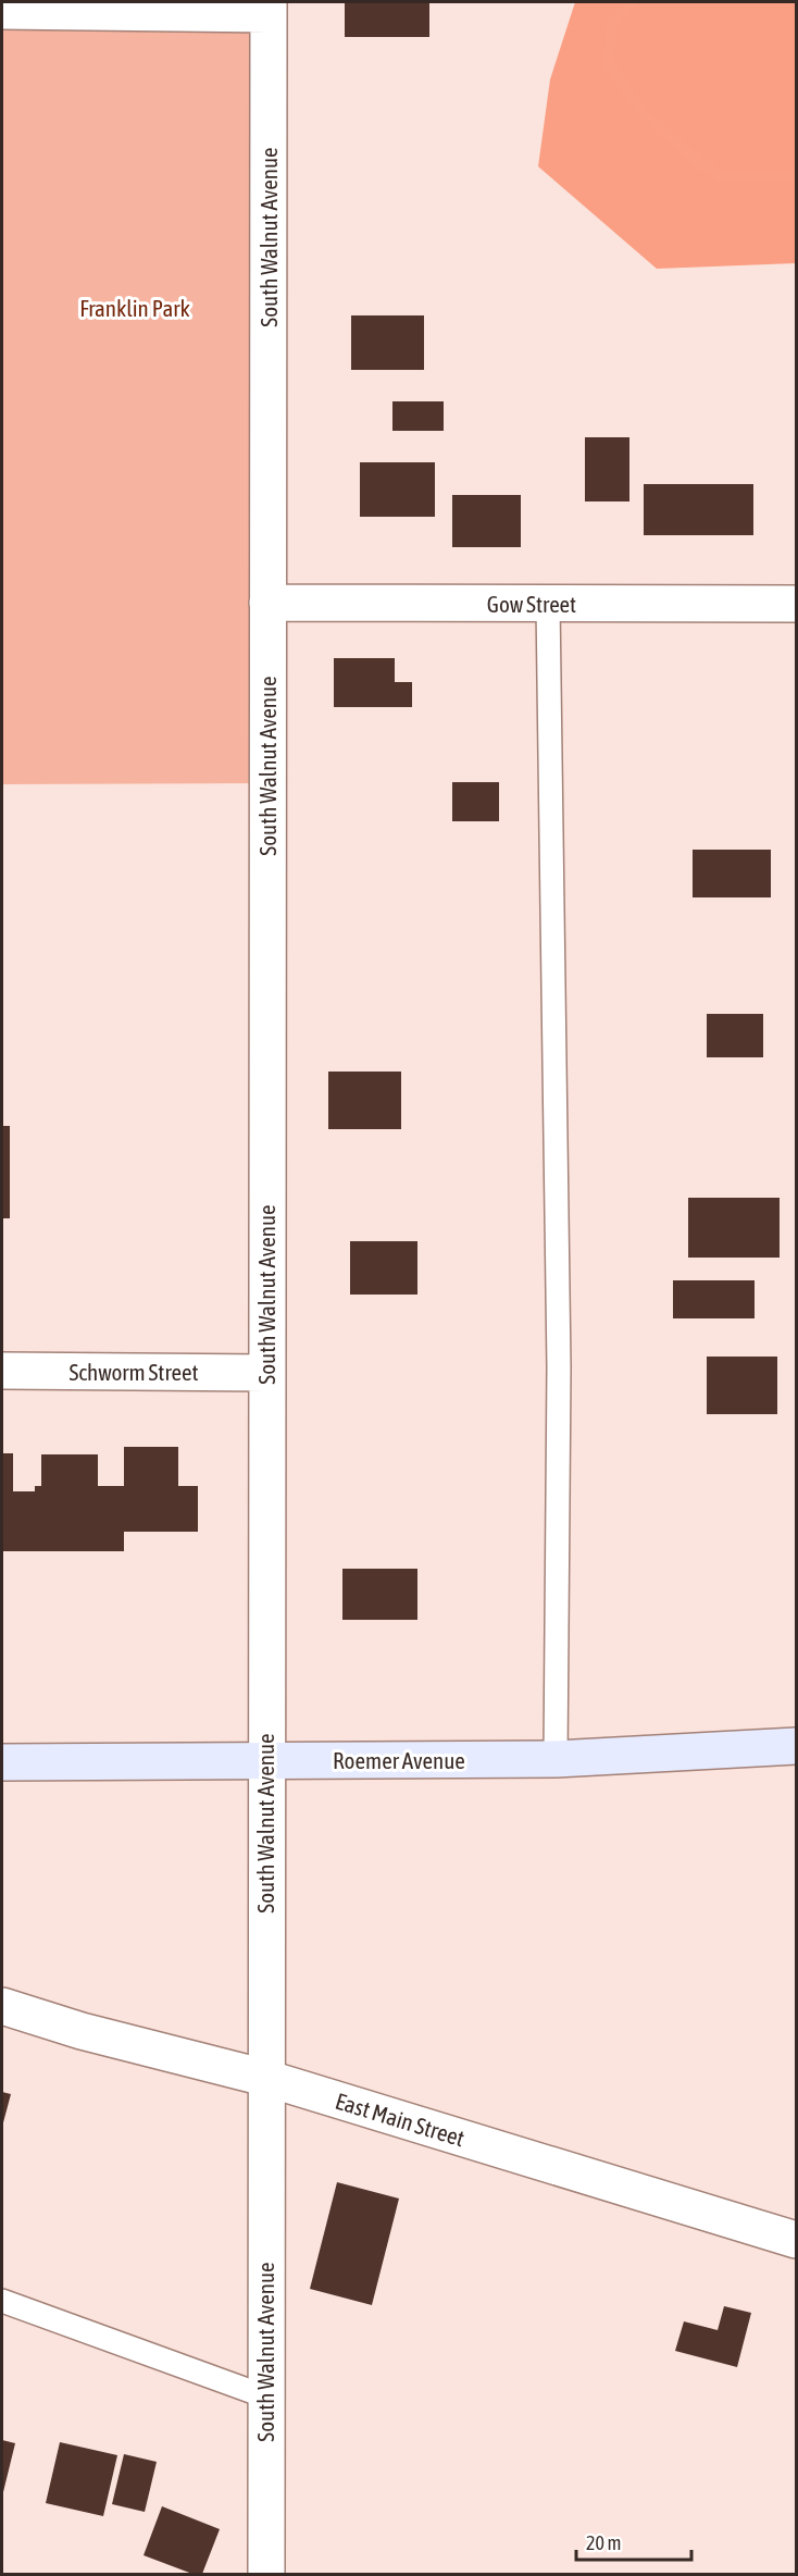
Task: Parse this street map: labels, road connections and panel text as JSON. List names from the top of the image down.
{
  "streets": {
    "main road": ["Roemer Avenue"],
    "street": [
      "South Walnut Avenue",
      "Gow Street",
      "Schworm Street",
      "East Main Street"
    ]
  },
  "crossings": [
    ["South Walnut Avenue", "Gow Street"],
    ["South Walnut Avenue", "Schworm Street"],
    ["South Walnut Avenue", "Roemer Avenue"],
    ["South Walnut Avenue", "East Main Street"]
  ],
  "parks": ["Franklin Park"],
  "scale_bar": "20 m"
}
